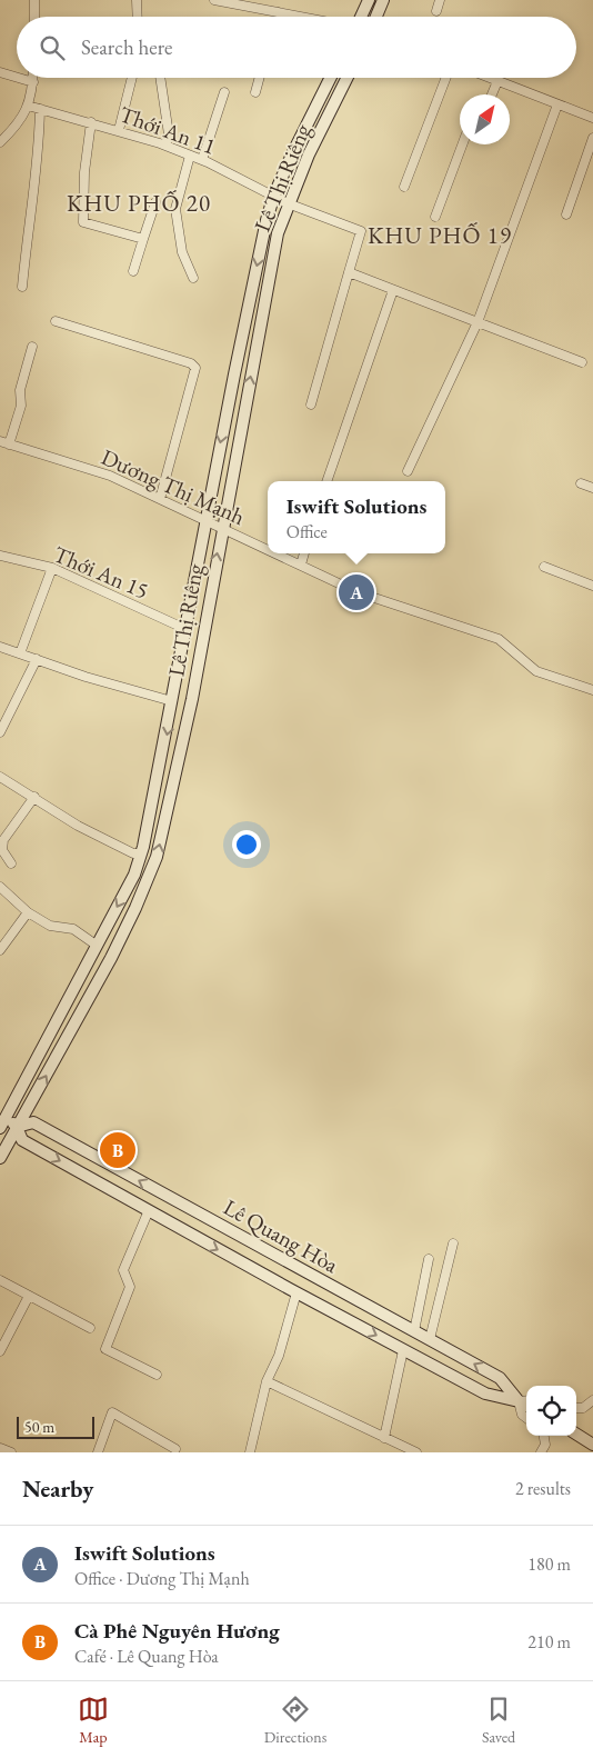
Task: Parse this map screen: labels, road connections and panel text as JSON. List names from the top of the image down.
{
  "streets": {
    "street": [
      "Thới An 11",
      "Lê Thị Riêng",
      "Dương Thị Mạnh",
      "Thới An 15",
      "Lê Quang Hòa"
    ]
  },
  "crossings": [
    ["Thới An 11", "Lê Thị Riêng"],
    ["Lê Thị Riêng", "Dương Thị Mạnh"],
    ["Lê Thị Riêng", "Thới An 15"],
    ["Lê Thị Riêng", "Lê Quang Hòa"]
  ],
  "districts": ["KHU PHỐ 20", "KHU PHỐ 19"],
  "scale_bar": "50 m",
  "north": "top right",
  "page": {
    "search": "Search here",
    "popup": ["Iswift Solutions", "Office"],
    "pins": ["A", "B"],
    "scale": "50 m",
    "heading": ["Nearby", "2 results"],
    "list": [
      {
        "mark": "A",
        "name": "Iswift Solutions",
        "note": "Office · Dương Thị Mạnh",
        "value": "180 m"
      },
      {
        "mark": "B",
        "name": "Cà Phê Nguyên Hương",
        "note": "Café · Lê Quang Hòa",
        "value": "210 m"
      }
    ],
    "nav": ["Map", "Directions", "Saved"]
  }
}
